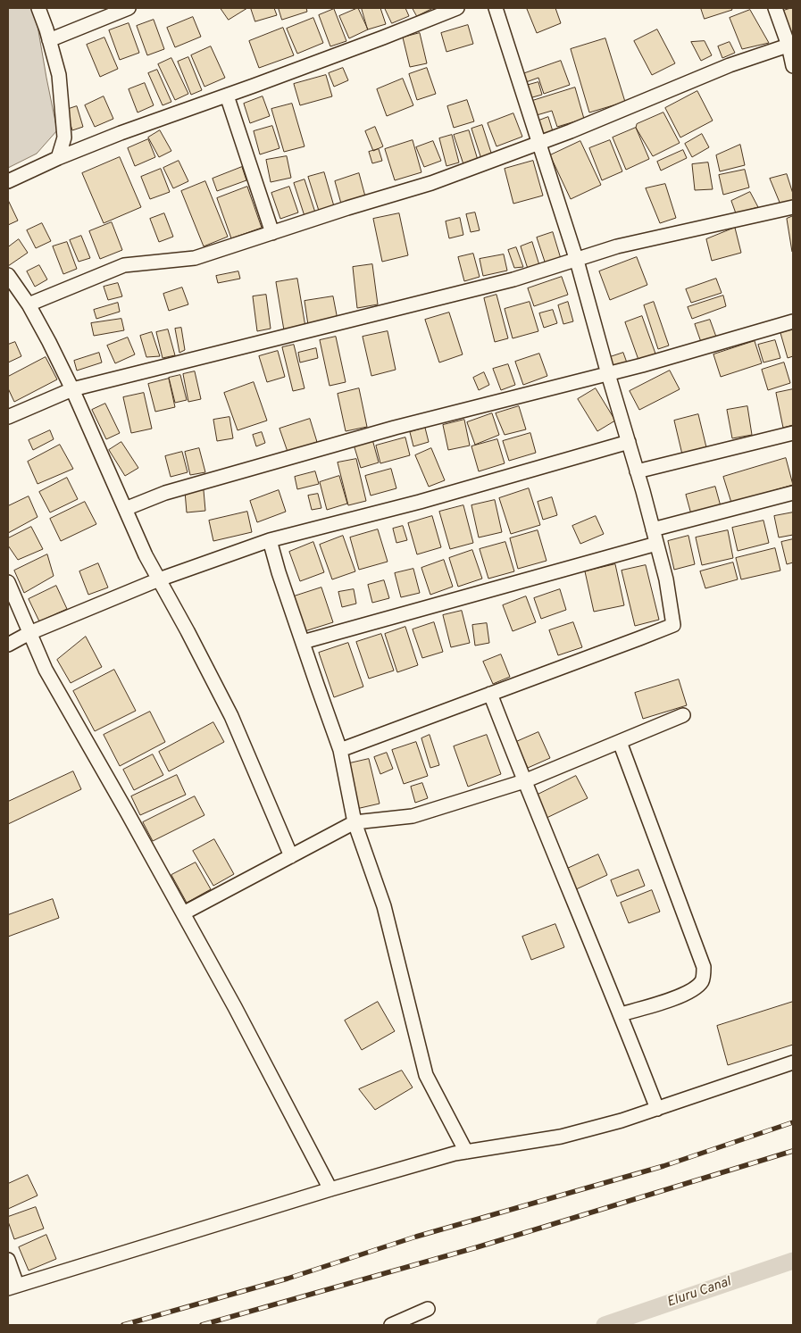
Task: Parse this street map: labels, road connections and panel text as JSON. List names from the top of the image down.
{
  "water": ["Eluru Canal"]
}
